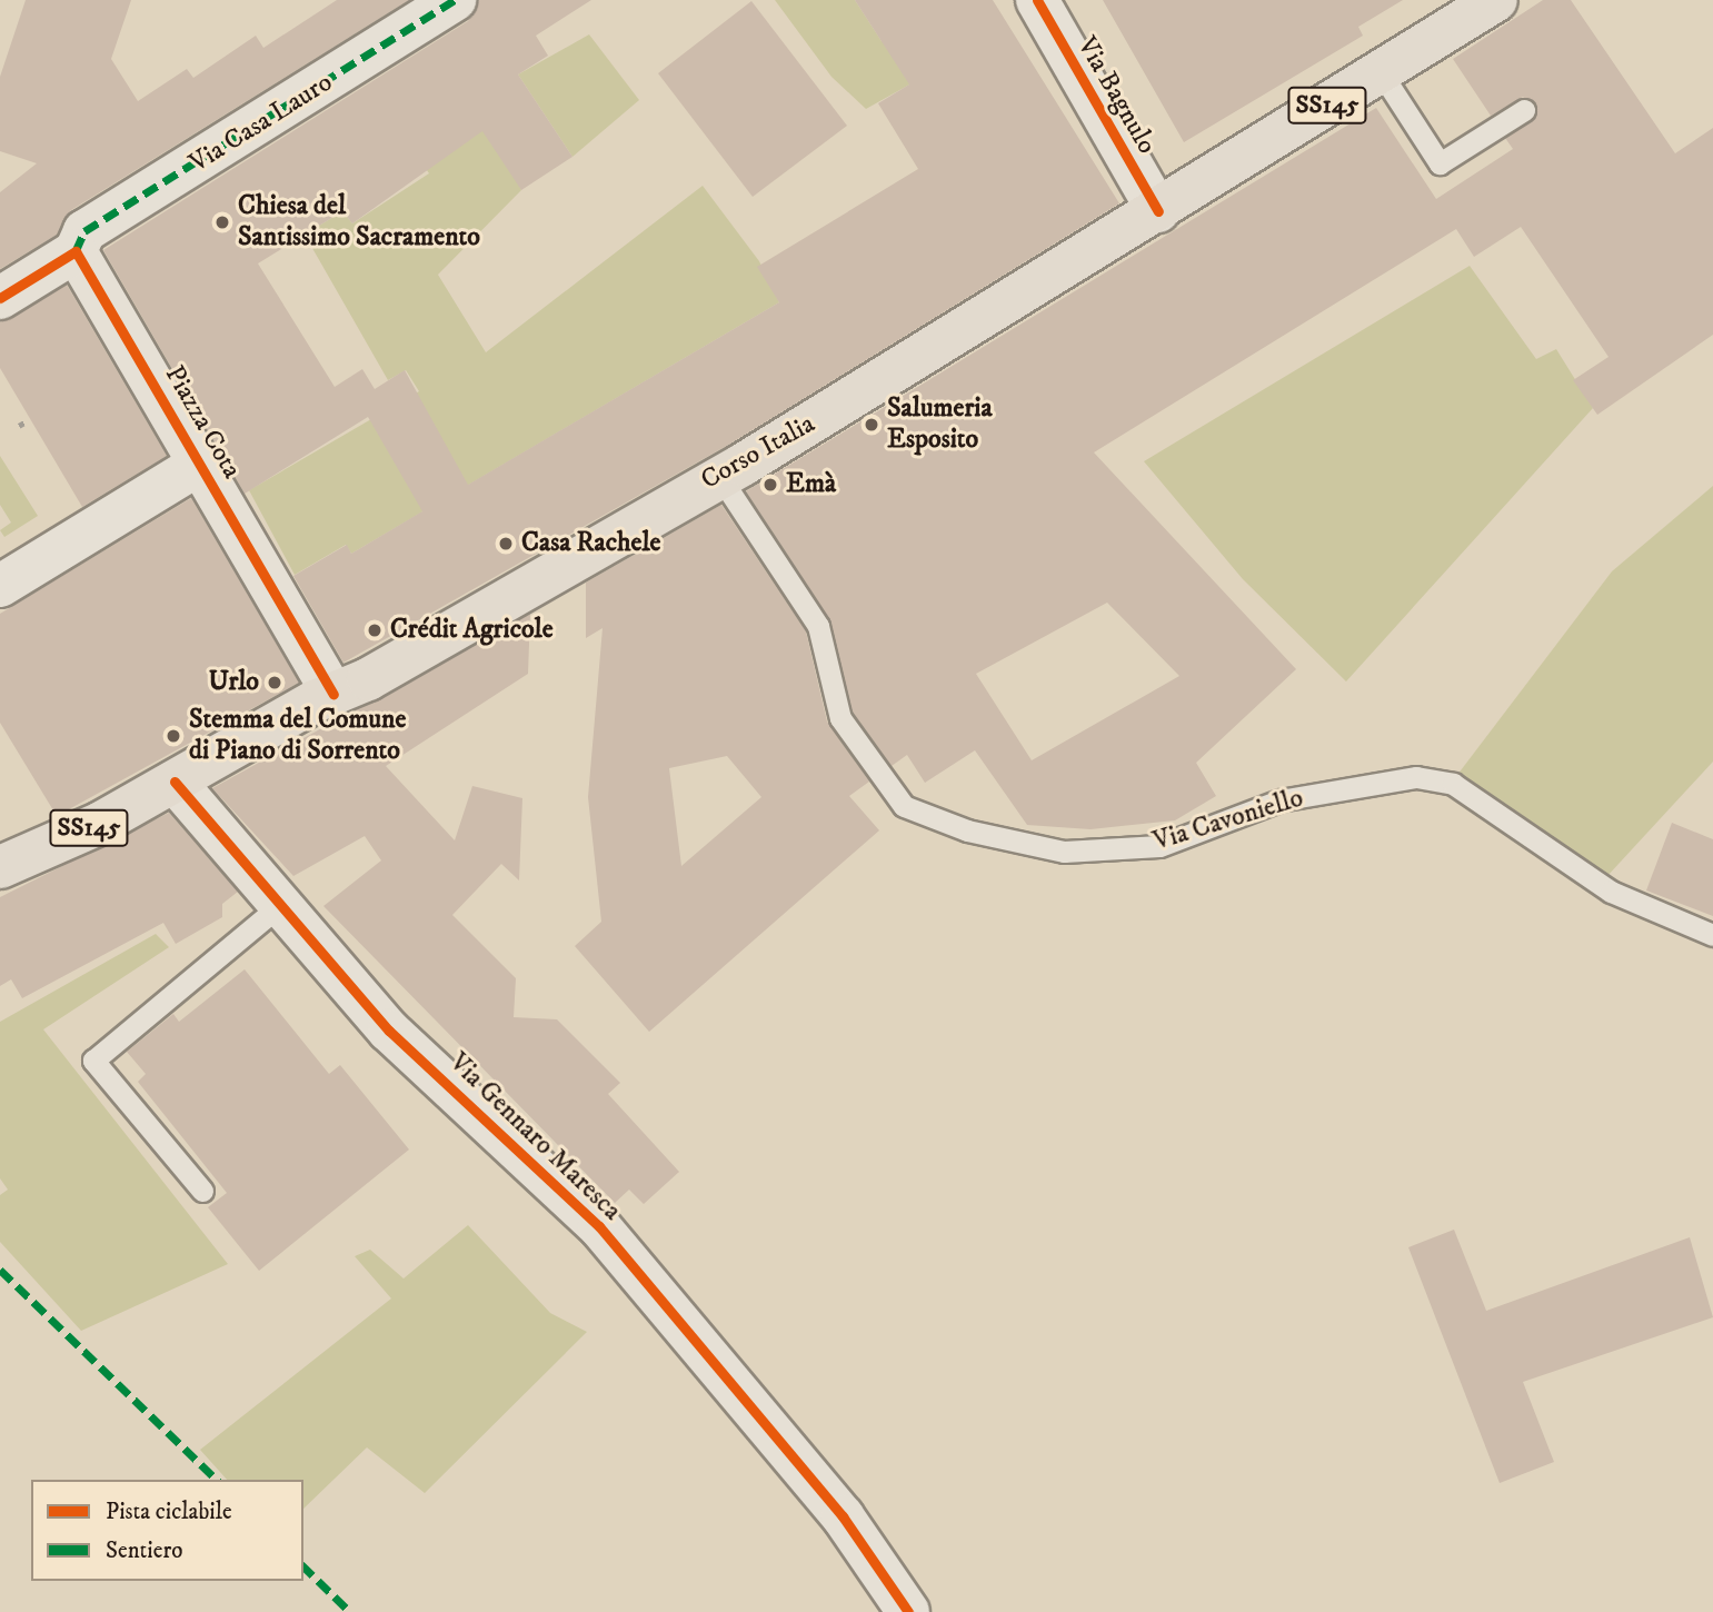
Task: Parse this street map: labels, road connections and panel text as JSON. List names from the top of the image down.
{
  "streets": {
    "main road": ["SS145", "Corso Italia"],
    "street": [
      "Via Bagnulo",
      "Via Casa Lauro",
      "Piazza Cota",
      "Via Gennaro Maresca"
    ],
    "lane": ["Via Cavoniello"]
  },
  "crossings": [
    ["Via Bagnulo", "Corso Italia"],
    ["Via Casa Lauro", "Piazza Cota"],
    ["Piazza Cota", "Corso Italia"],
    ["Corso Italia", "Via Cavoniello"],
    ["Corso Italia", "Via Gennaro Maresca"]
  ],
  "places": [
    "Chiesa del Santissimo Sacramento",
    "Salumeria Esposito",
    "Emà",
    "Casa Rachele",
    "Crédit Agricole",
    "Urlo",
    "Stemma del Comune di Piano di Sorrento"
  ],
  "legend": ["Pista ciclabile", "Sentiero"]
}
